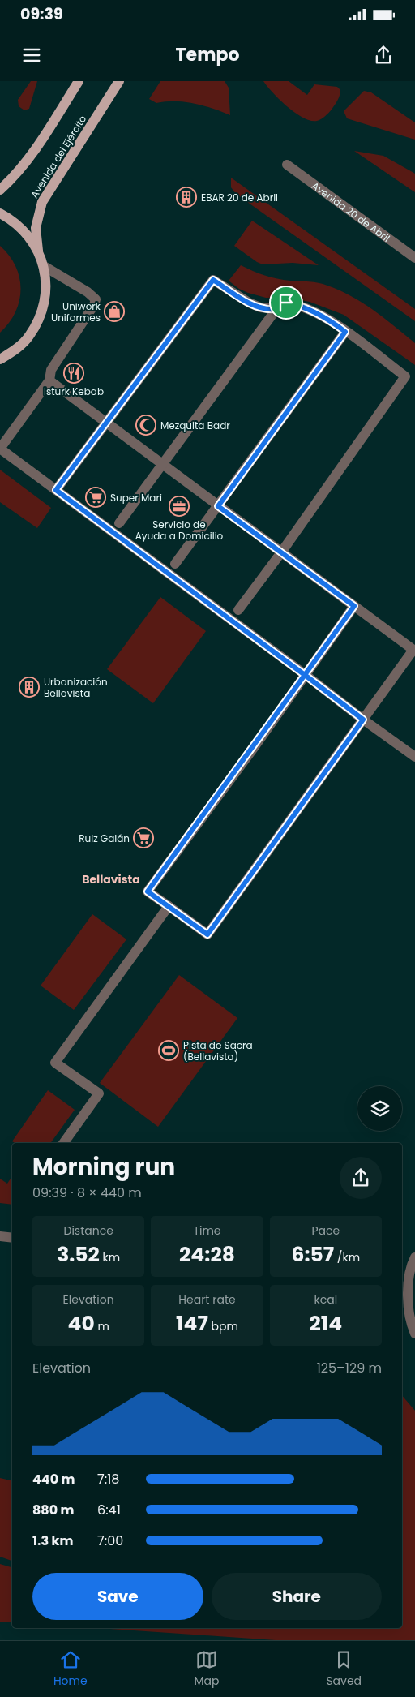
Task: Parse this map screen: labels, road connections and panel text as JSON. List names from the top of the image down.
{
  "streets": {
    "main road": ["Avenida del Ejército"],
    "street": ["Avenida 20 de Abril"]
  },
  "districts": ["Bellavista"],
  "places": {
    "building": ["EBAR 20 de Abril", "Urbanización Bellavista"],
    "shop": ["Uniwork Uniformes"],
    "restaurant": ["Isturk Kebab"],
    "mosque": ["Mezquita Badr"],
    "supermarket": ["Super Mari", "Ruiz Galán"],
    "office": ["Servicio de Ayuda a Domicilio"],
    "sports": ["Pista de Sacra (Bellavista)"]
  },
  "page": {
    "status": "09:39",
    "header": "Tempo",
    "heading": ["Morning run", "09:39 · 8 × 440 m"],
    "stats": [
      ["Distance", "3.52 km"],
      ["Time", "24:28"],
      ["Pace", "6:57 /km"],
      ["Elevation", "40 m"],
      ["Heart rate", "147 bpm"],
      ["kcal", "214"]
    ],
    "chart": ["Elevation", "125–129 m"],
    "list": [
      {
        "name": "440 m",
        "note": "7:18"
      },
      {
        "name": "880 m",
        "note": "6:41"
      },
      {
        "name": "1.3 km",
        "note": "7:00"
      }
    ],
    "buttons": ["Save", "Share"],
    "tabs": ["Home", "Map", "Saved"]
  }
}
